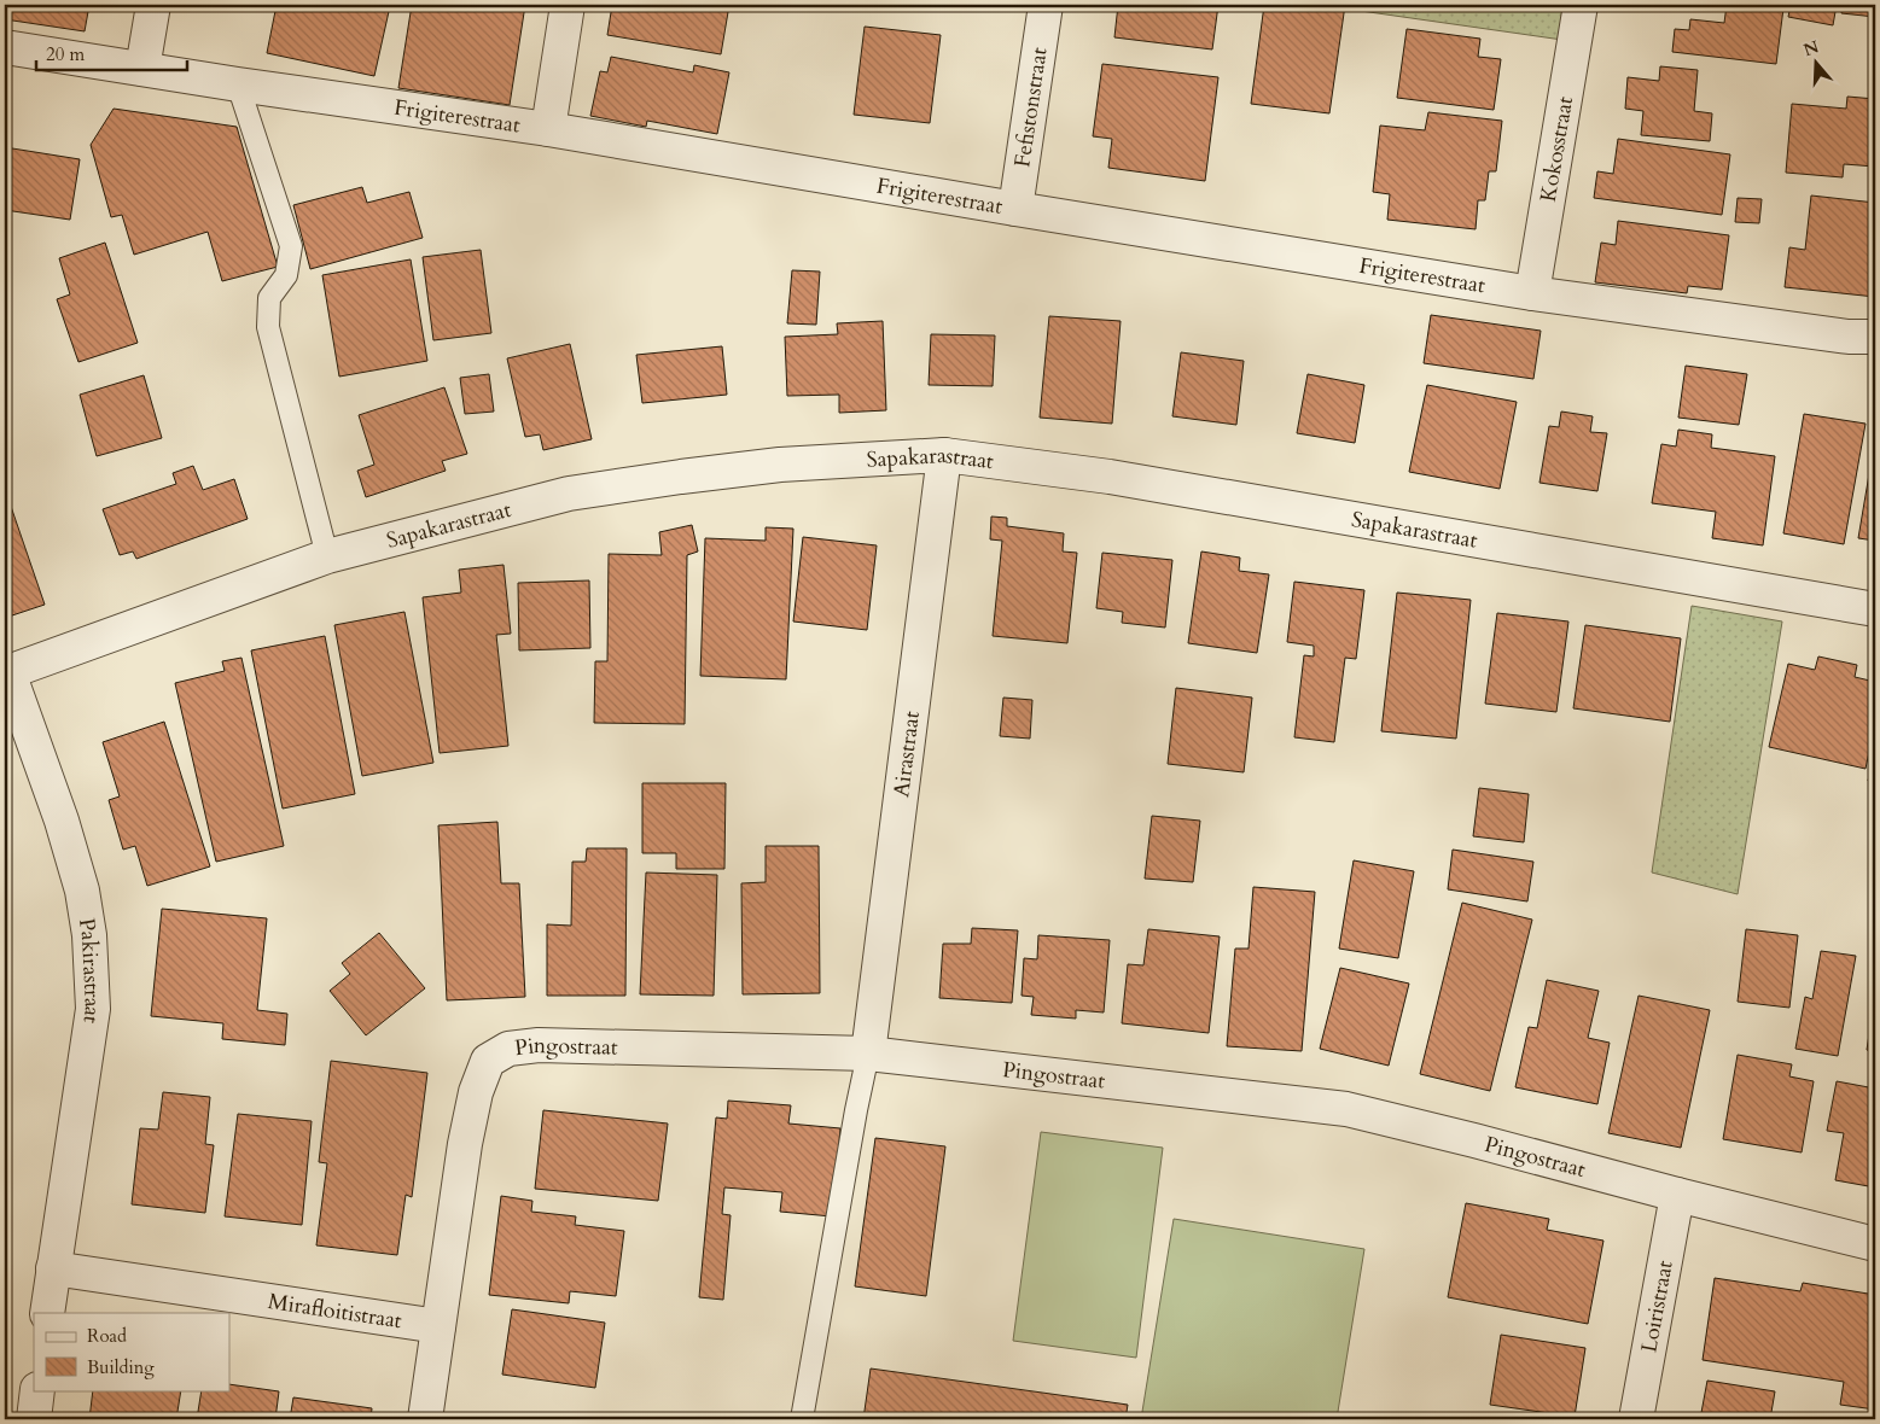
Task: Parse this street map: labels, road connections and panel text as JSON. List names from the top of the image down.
{
  "streets": {
    "street": [
      "Fefistonstraat",
      "Frigiterestraat",
      "Kokosstraat",
      "Sapakarastraat",
      "Airastraat",
      "Pakirastraat",
      "Pingostraat",
      "Loiristraat",
      "Mirafloitistraat"
    ]
  },
  "crossings": [
    ["Fefistonstraat", "Frigiterestraat"],
    ["Frigiterestraat", "Kokosstraat"],
    ["Sapakarastraat", "Airastraat"],
    ["Sapakarastraat", "Pakirastraat"],
    ["Airastraat", "Pingostraat"],
    ["Pakirastraat", "Mirafloitistraat"],
    ["Pingostraat", "Loiristraat"],
    ["Pingostraat", "Mirafloitistraat"]
  ],
  "legend": ["Road", "Building"],
  "scale_bar": "20 m",
  "north": "top"
}
